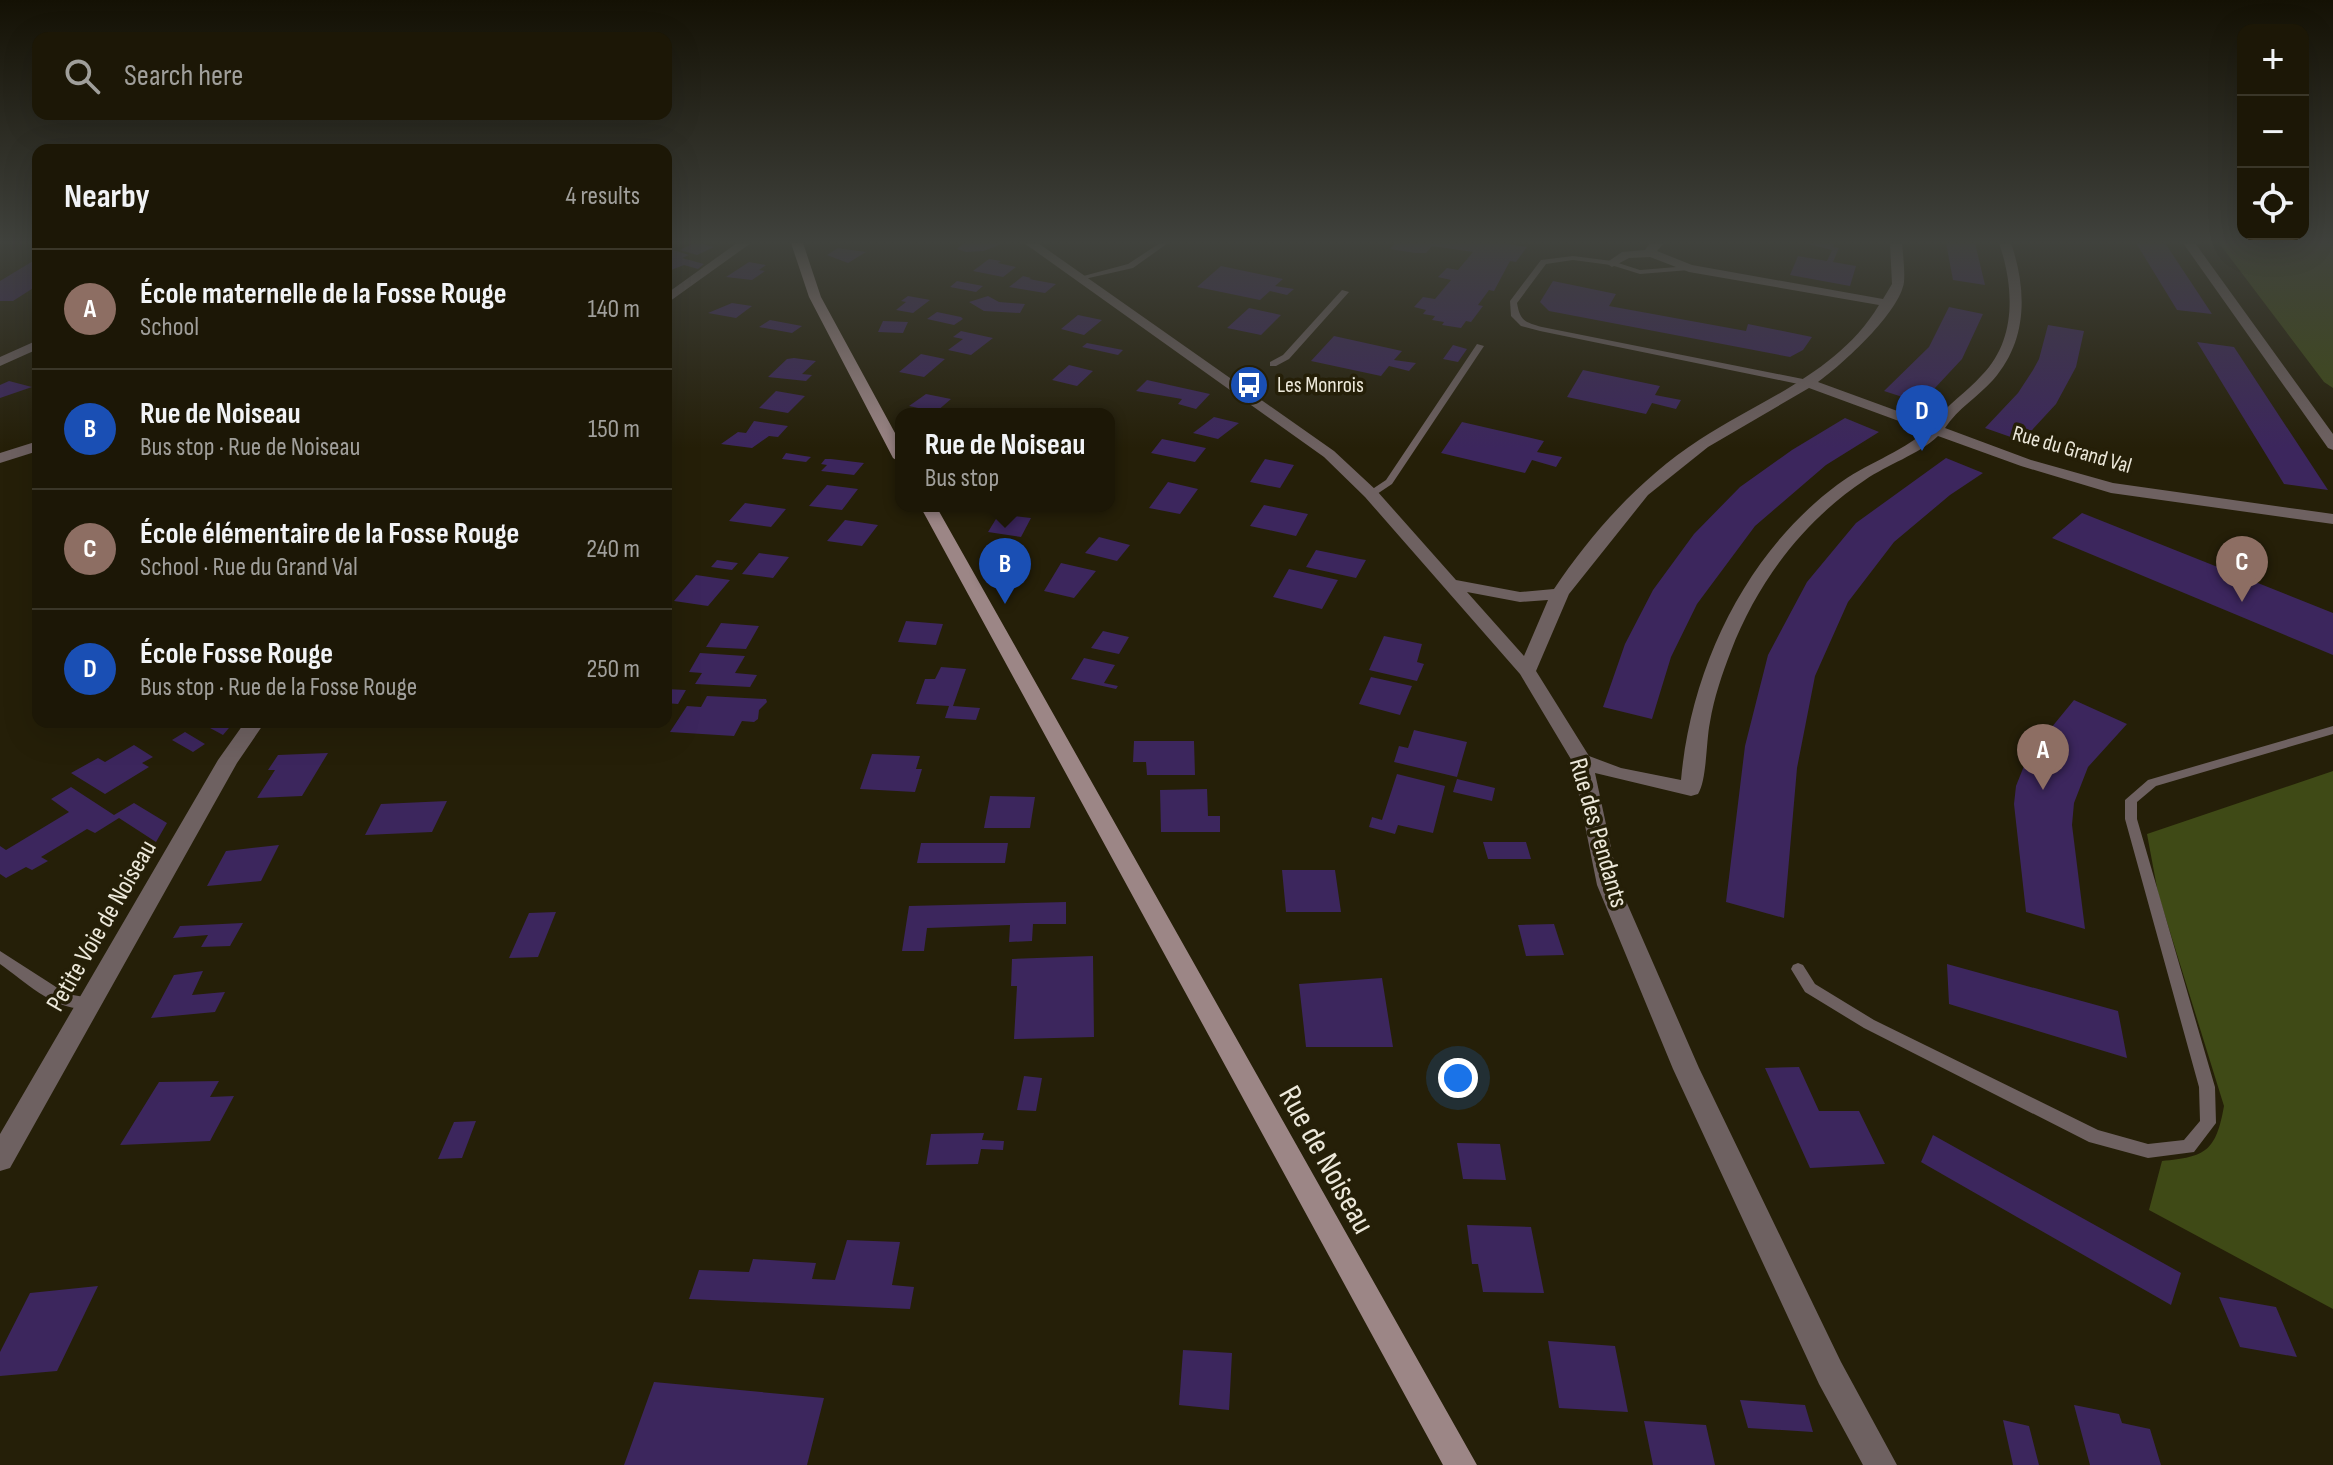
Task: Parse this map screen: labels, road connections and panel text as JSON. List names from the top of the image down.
{
  "streets": {
    "street": [
      "Rue du Grand Val",
      "Rue des Pendants",
      "Petite Voie de Noiseau",
      "Rue de Noiseau"
    ]
  },
  "places": {
    "bus stop": ["Les Monrois"]
  },
  "page": {
    "map_buttons": ["+", "−"],
    "search": "Search here",
    "heading": ["Nearby", "4 results"],
    "list": [
      {
        "mark": "A",
        "name": "École maternelle de la Fosse Rouge",
        "note": "School",
        "value": "140 m"
      },
      {
        "mark": "B",
        "name": "Rue de Noiseau",
        "note": "Bus stop · Rue de Noiseau",
        "value": "150 m"
      },
      {
        "mark": "C",
        "name": "École élémentaire de la Fosse Rouge",
        "note": "School · Rue du Grand Val",
        "value": "240 m"
      },
      {
        "mark": "D",
        "name": "École Fosse Rouge",
        "note": "Bus stop · Rue de la Fosse Rouge",
        "value": "250 m"
      }
    ],
    "pins": [
      "D",
      "C",
      "B",
      "A"
    ],
    "popup": ["Rue de Noiseau", "Bus stop"]
  }
}
